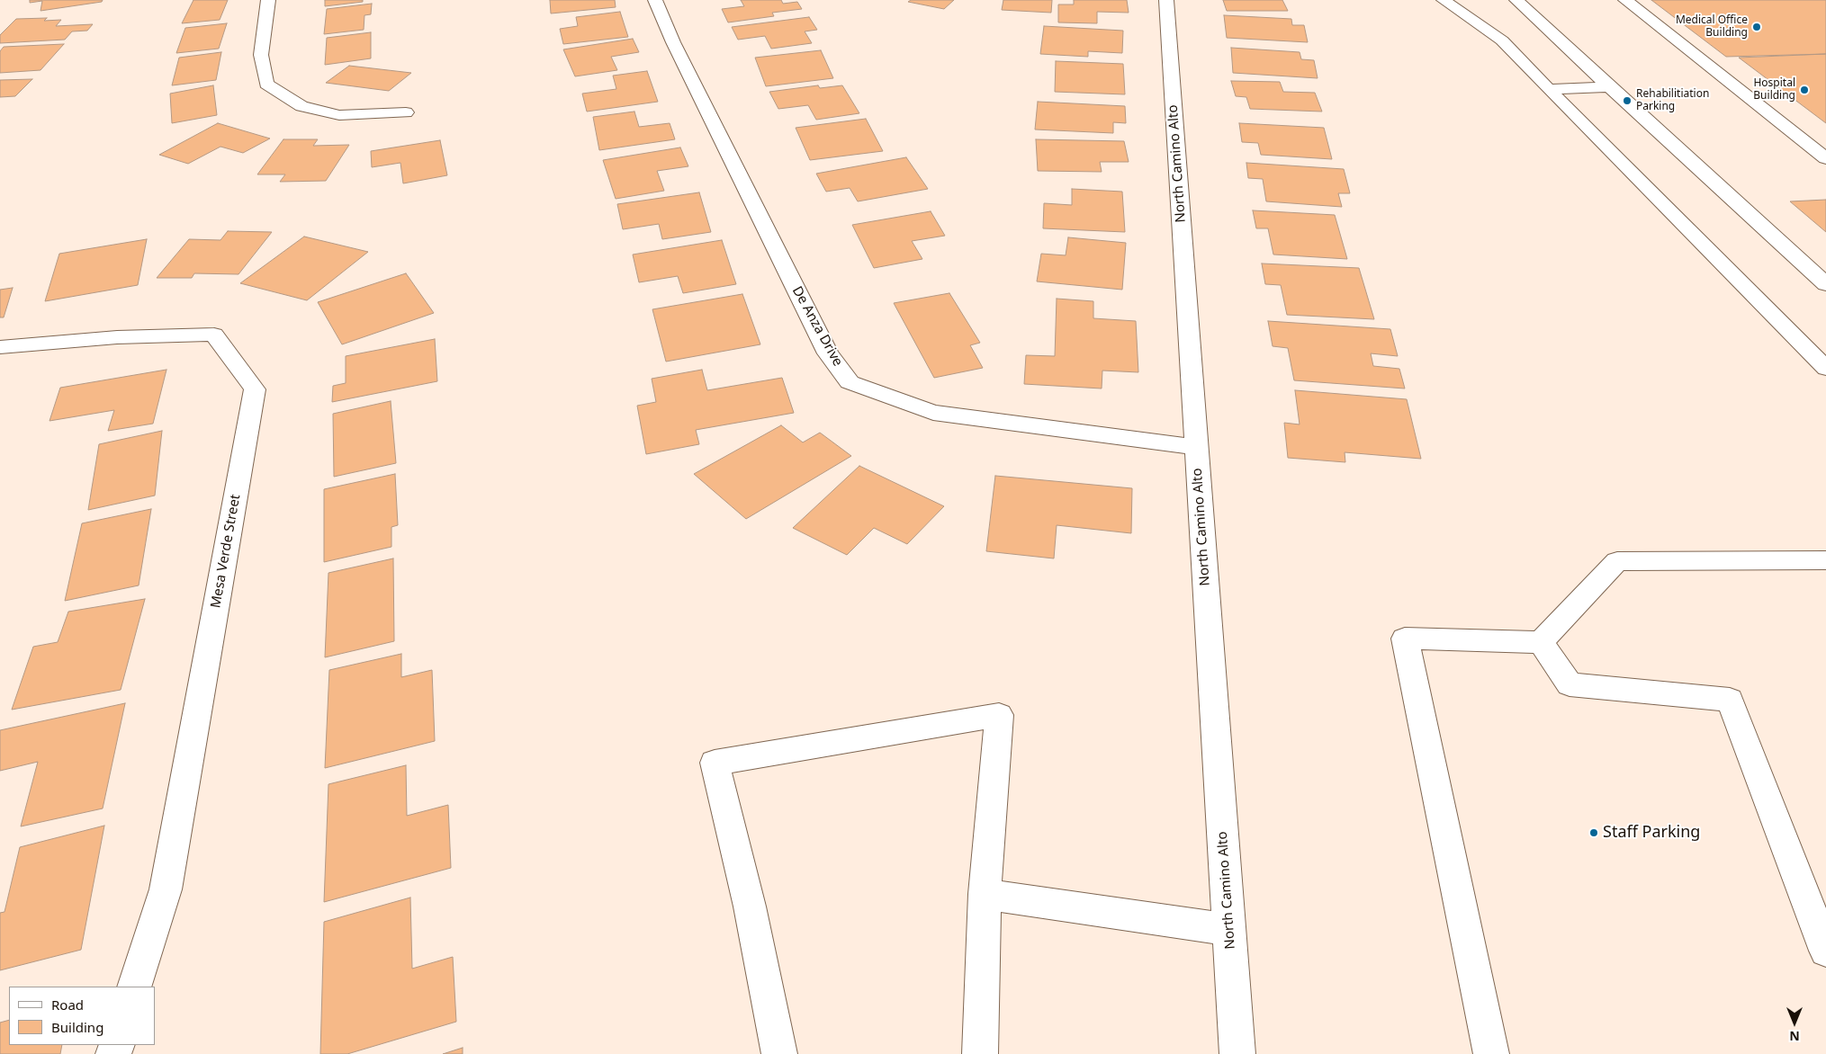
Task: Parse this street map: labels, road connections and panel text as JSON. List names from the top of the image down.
{
  "streets": {
    "street": ["North Camino Alto", "De Anza Drive", "Mesa Verde Street"]
  },
  "crossings": [
    ["North Camino Alto", "De Anza Drive"]
  ],
  "places": [
    "Medical Office Building",
    "Hospital Building",
    "Rehabilitiation Parking",
    "Staff Parking"
  ],
  "legend": ["Road", "Building"],
  "north": "bottom"
}
